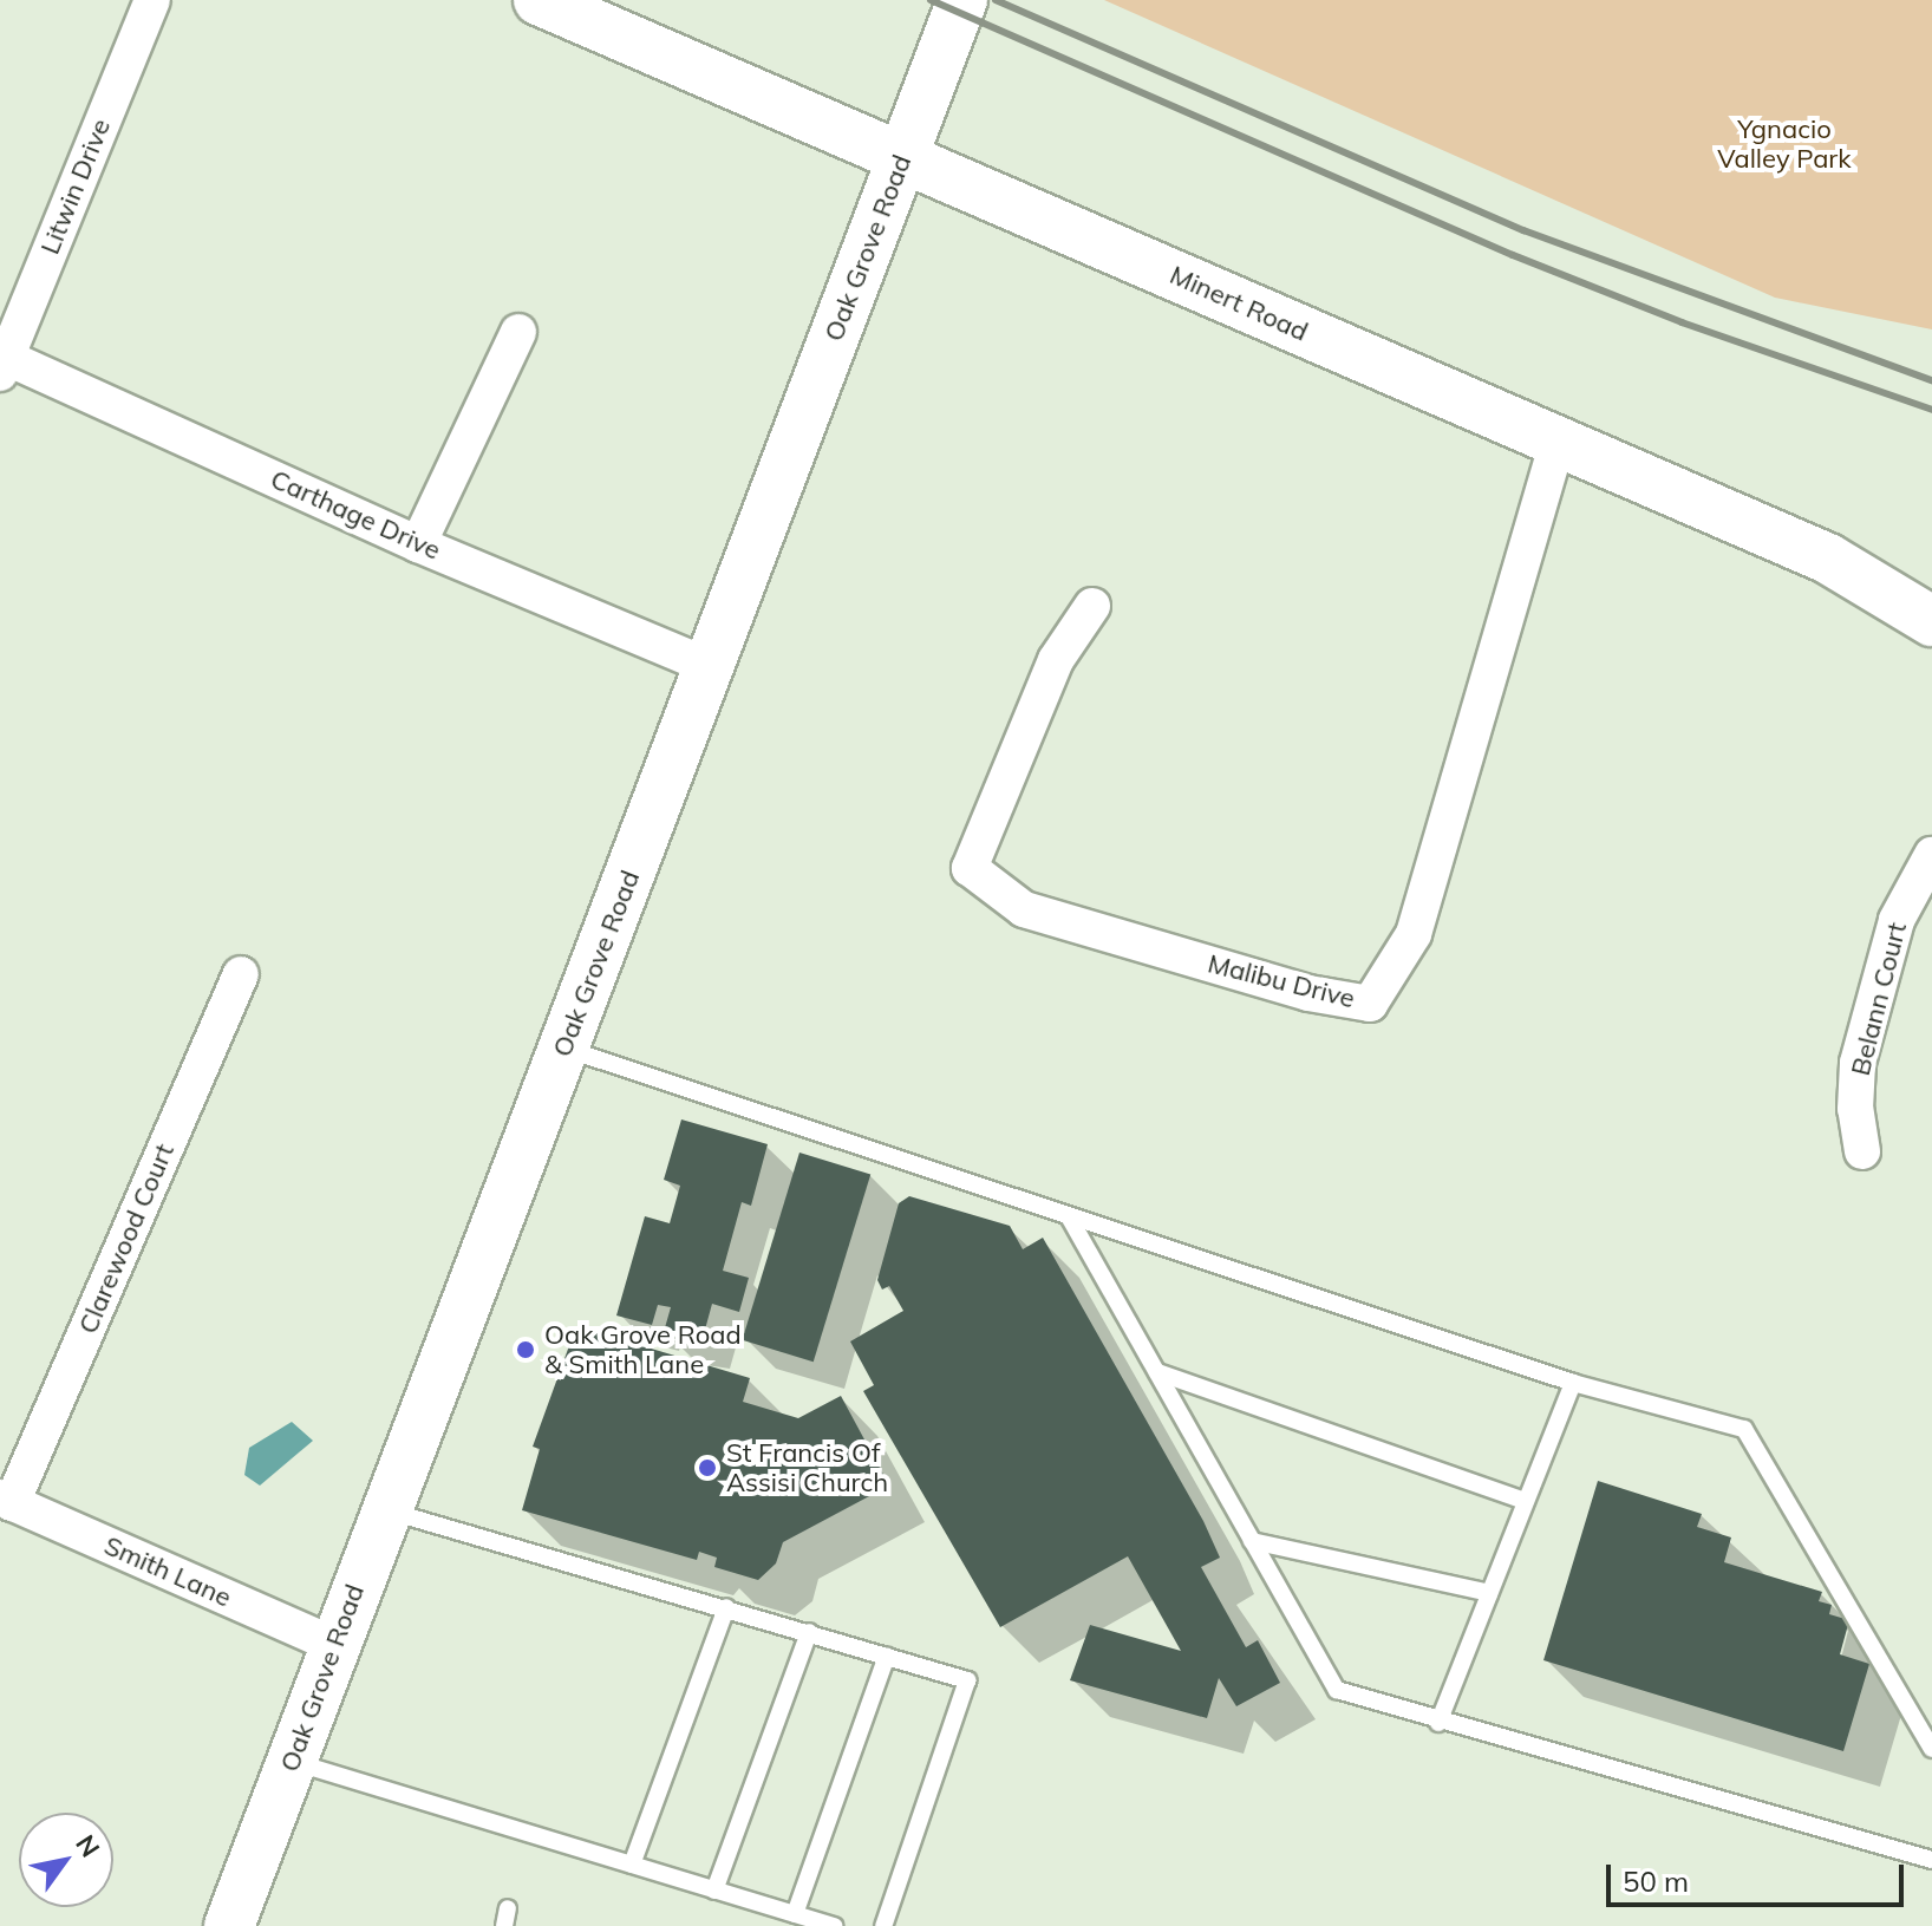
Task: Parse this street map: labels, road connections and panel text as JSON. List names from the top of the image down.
{
  "streets": {
    "main road": ["Oak Grove Road", "Minert Road"],
    "street": [
      "Litwin Drive",
      "Carthage Drive",
      "Malibu Drive",
      "Belann Court",
      "Clarewood Court",
      "Smith Lane"
    ]
  },
  "crossings": [
    ["Litwin Drive", "Carthage Drive"],
    ["Oak Grove Road", "Minert Road"],
    ["Oak Grove Road", "Carthage Drive"],
    ["Oak Grove Road", "Smith Lane"],
    ["Minert Road", "Malibu Drive"],
    ["Clarewood Court", "Smith Lane"]
  ],
  "parks": ["Ygnacio Valley Park"],
  "places": ["Oak Grove Road & Smith Lane", "St Francis Of Assisi Church"],
  "scale_bar": "50 m",
  "north": "top right"
}
